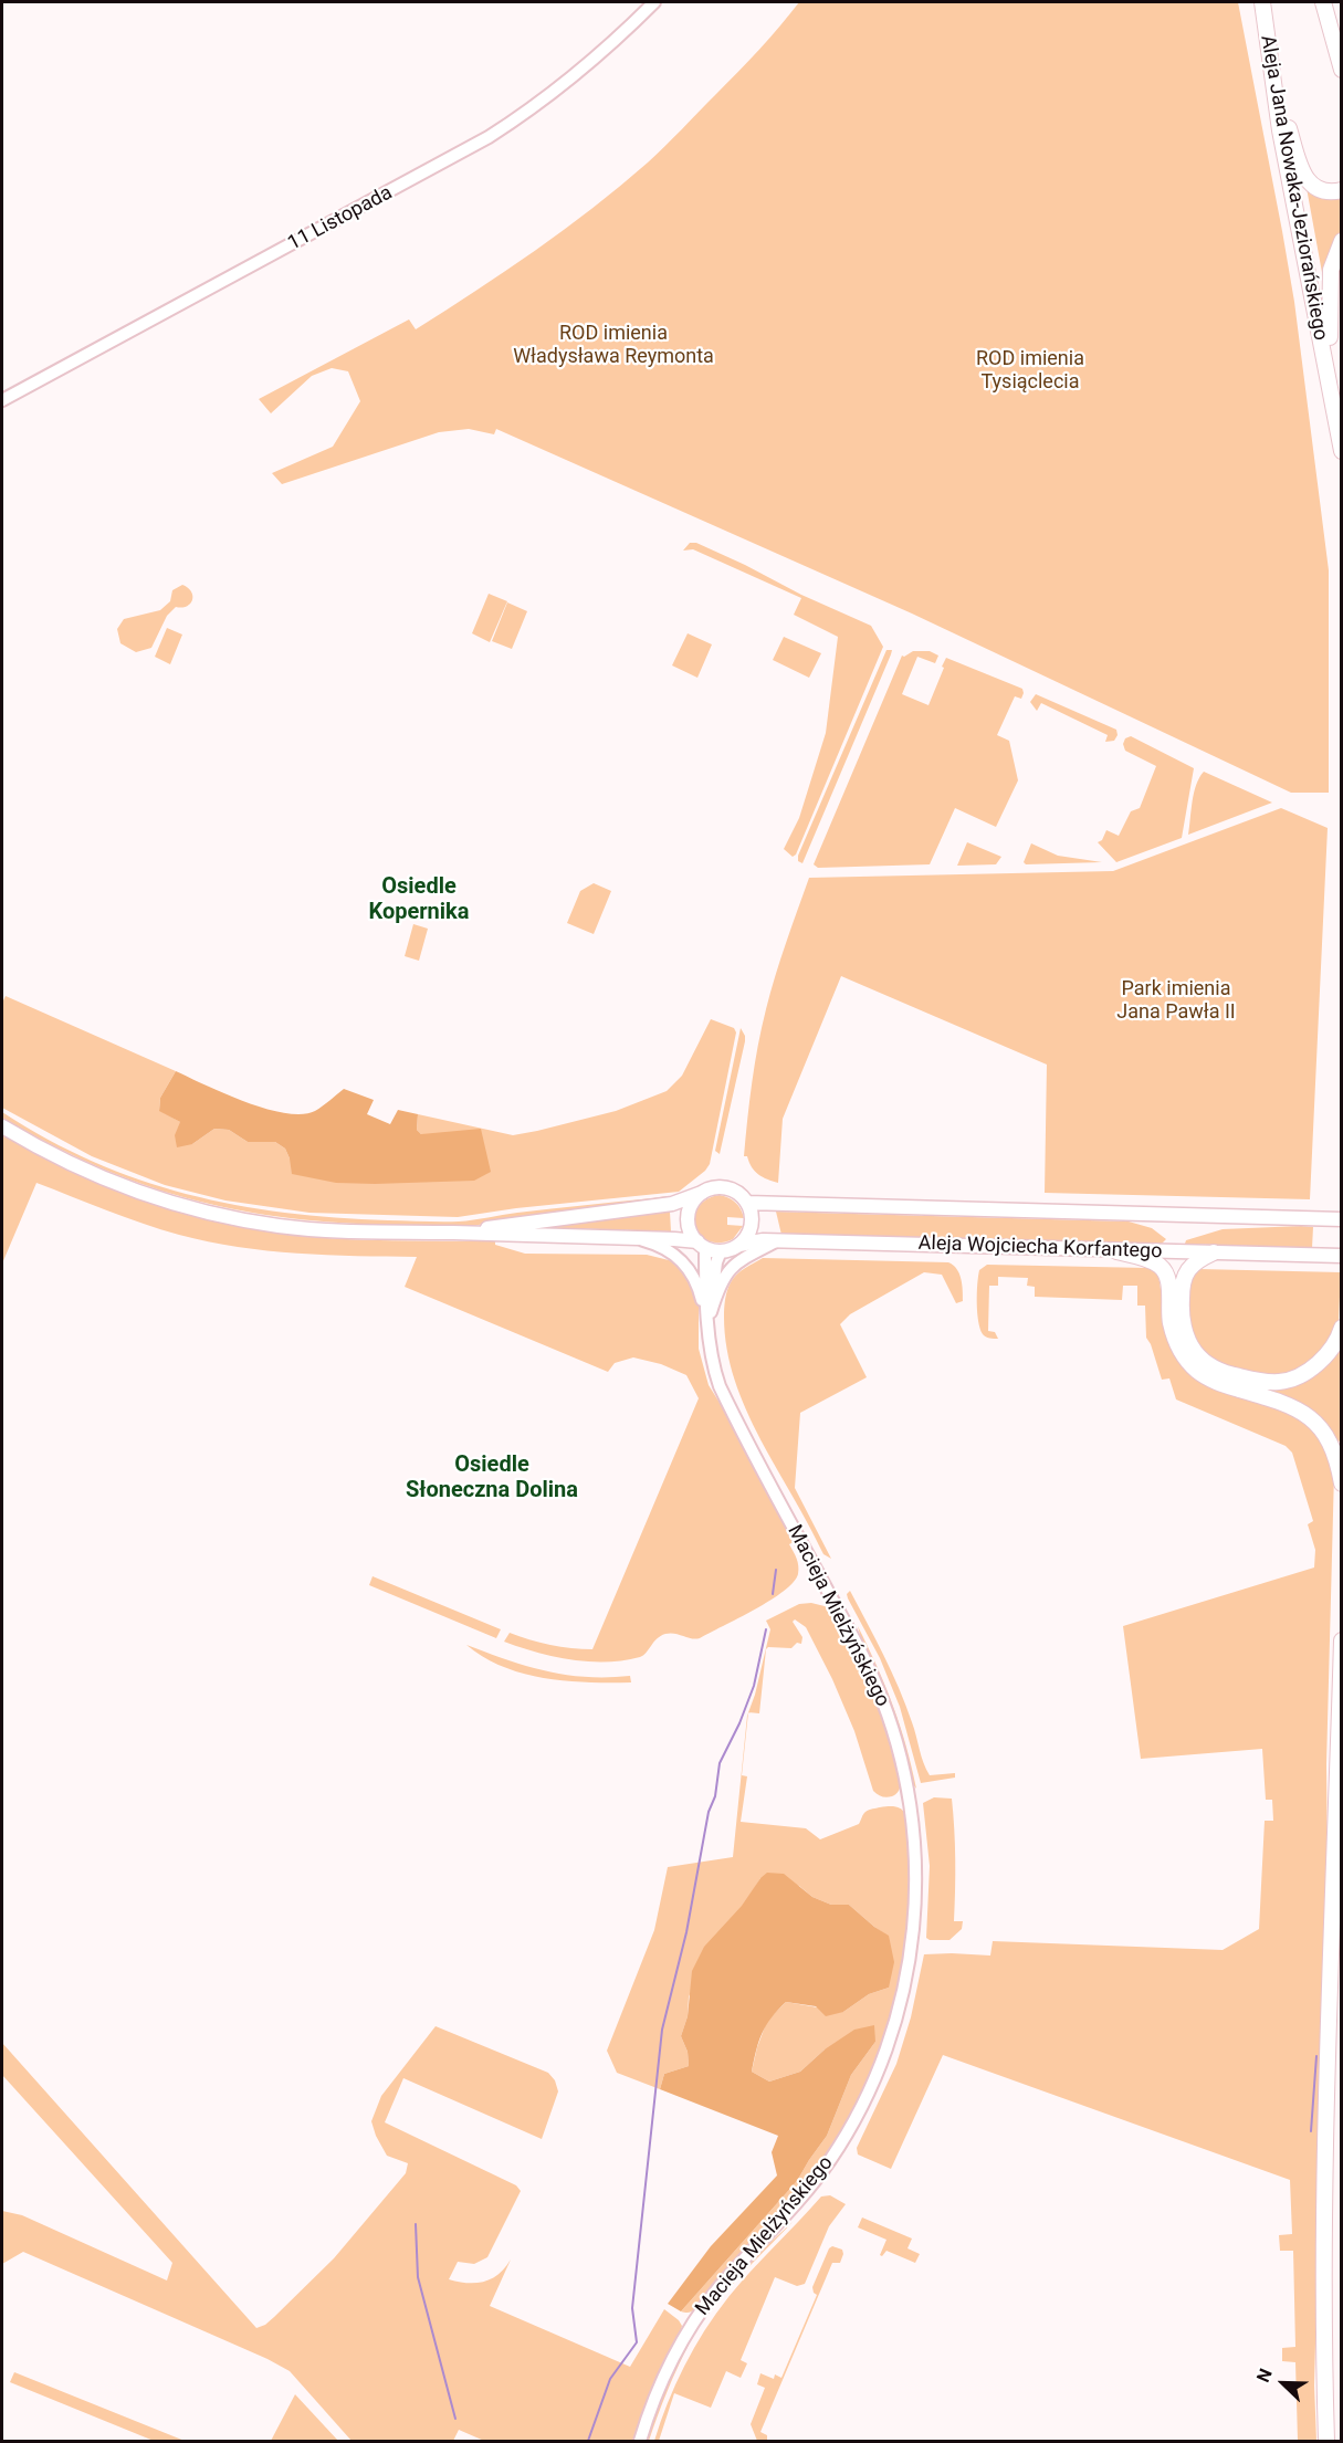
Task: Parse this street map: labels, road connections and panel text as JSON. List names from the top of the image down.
{
  "streets": {
    "main road": ["Aleja Jana Nowaka-Jeziorańskiego", "Aleja Wojciecha Korfantego"],
    "street": ["11 Listopada", "Macieja Mielżyńskiego"]
  },
  "crossings": [
    ["Aleja Wojciecha Korfantego", "Macieja Mielżyńskiego"]
  ],
  "districts": ["Osiedle Kopernika", "Osiedle Słoneczna Dolina"],
  "parks": ["ROD imienia Władysława Reymonta", "ROD imienia Tysiąclecia", "Park imienia Jana Pawła II"],
  "north": "top left"
}
